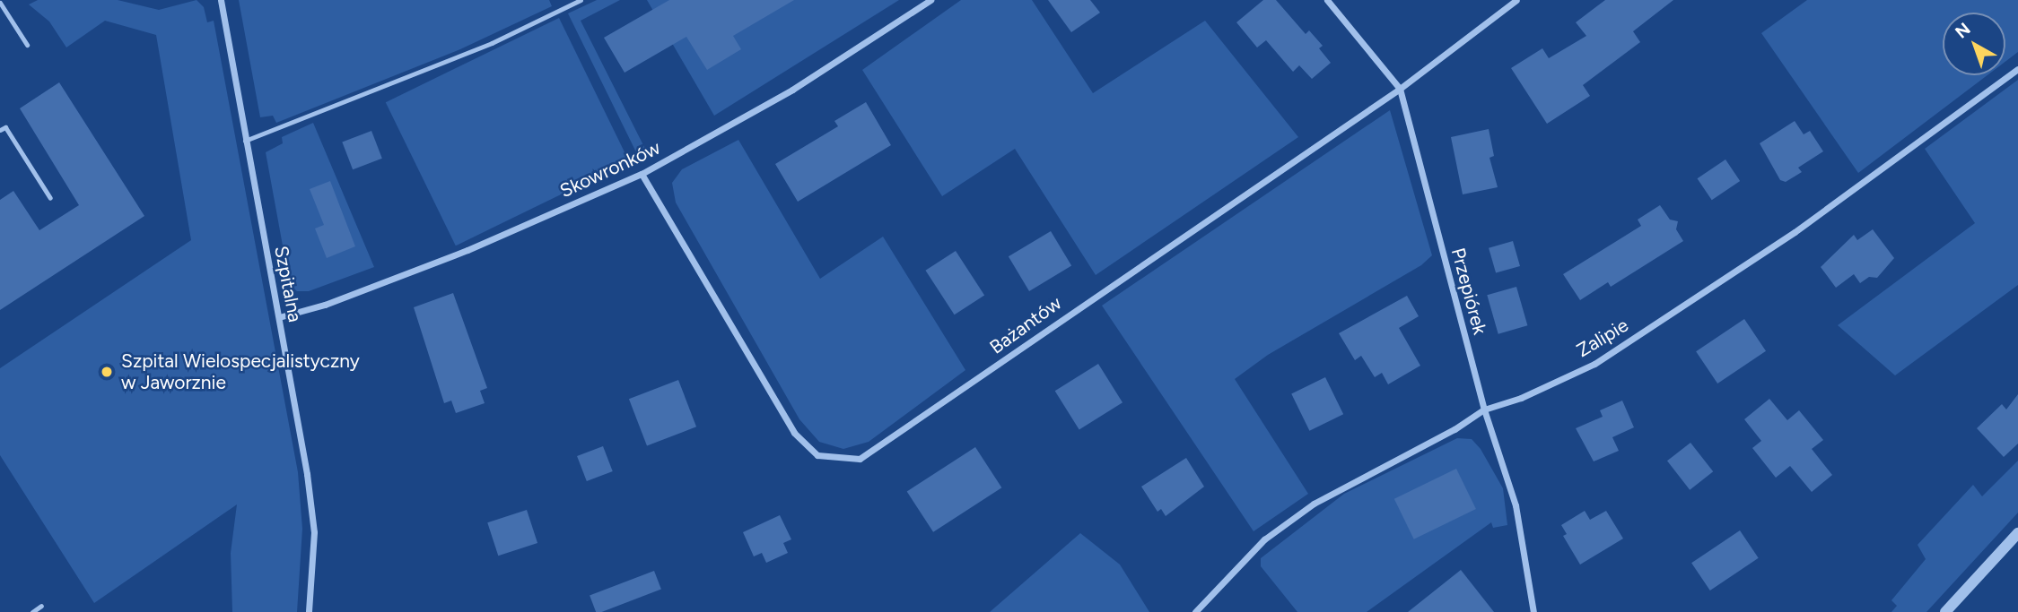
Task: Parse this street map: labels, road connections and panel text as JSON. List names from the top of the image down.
{
  "streets": {
    "street": [
      "Skowronków",
      "Szpitalna",
      "Przepiórek",
      "Bażantów",
      "Zalipie"
    ]
  },
  "crossings": [
    ["Skowronków", "Szpitalna"],
    ["Skowronków", "Bażantów"],
    ["Przepiórek", "Bażantów"],
    ["Przepiórek", "Zalipie"]
  ],
  "places": ["Szpital Wielospecjalistyczny w Jaworznie"],
  "north": "top left"
}
